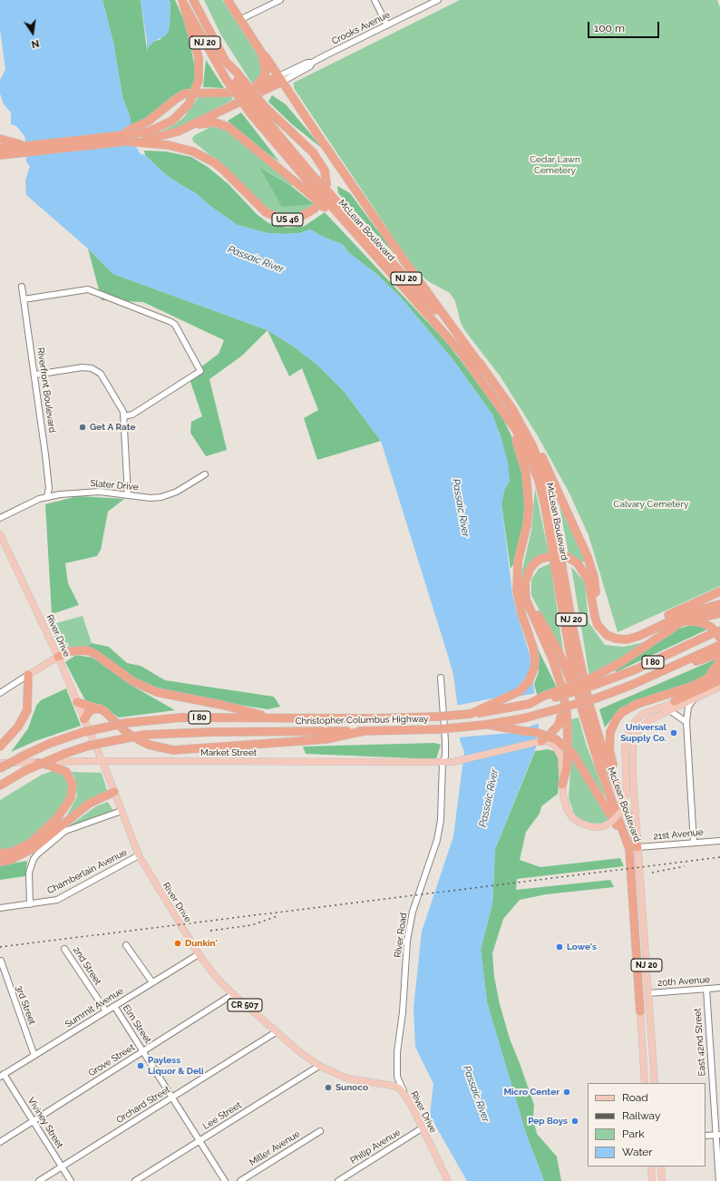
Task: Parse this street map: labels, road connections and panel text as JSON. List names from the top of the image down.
{
  "streets": {
    "highway": [
      "NJ 20",
      "US 46",
      "McLean Boulevard",
      "I 80",
      "Christopher Columbus Highway"
    ],
    "main road": ["River Drive", "Market Street", "CR 507"],
    "street": [
      "Crooks Avenue",
      "Riverfront Boulevard",
      "Slater Drive",
      "21st Avenue",
      "Chamberlain Avenue",
      "River Road",
      "2nd Street",
      "20th Avenue",
      "3rd Street",
      "Summit Avenue",
      "Elm Street",
      "East 42nd Street",
      "Grove Street",
      "Orchard Street",
      "Lee Street",
      "Viviney Street",
      "Philip Avenue",
      "Miller Avenue"
    ]
  },
  "crossings": [
    ["US 46", "McLean Boulevard"],
    ["McLean Boulevard", "21st Avenue"],
    ["McLean Boulevard", "20th Avenue"],
    ["Riverfront Boulevard", "Slater Drive"],
    ["River Drive", "Market Street"],
    ["River Drive", "Chamberlain Avenue"],
    ["River Drive", "River Road"],
    ["River Drive", "Summit Avenue"],
    ["River Drive", "Grove Street"],
    ["River Drive", "Orchard Street"],
    ["River Drive", "Lee Street"],
    ["River Drive", "Philip Avenue"],
    ["I 80", "Christopher Columbus Highway"],
    ["Market Street", "River Road"],
    ["2nd Street", "Summit Avenue"],
    ["20th Avenue", "East 42nd Street"],
    ["3rd Street", "Summit Avenue"],
    ["Summit Avenue", "Elm Street"],
    ["Summit Avenue", "Viviney Street"],
    ["Elm Street", "Grove Street"],
    ["Elm Street", "Orchard Street"],
    ["Elm Street", "Lee Street"],
    ["Grove Street", "Viviney Street"],
    ["Orchard Street", "Viviney Street"]
  ],
  "water": ["Passaic River"],
  "parks": ["Cedar Lawn Cemetery", "Calvary Cemetery"],
  "places": [
    "Get A Rate",
    "Universal Supply Co.",
    "Dunkin'",
    "Lowe's",
    "Payless Liquor & Deli",
    "Sunoco",
    "Micro Center",
    "Pep Boys"
  ],
  "legend": [
    "Road",
    "Railway",
    "Park",
    "Water"
  ],
  "scale_bar": "100 m",
  "north": "bottom"
}
